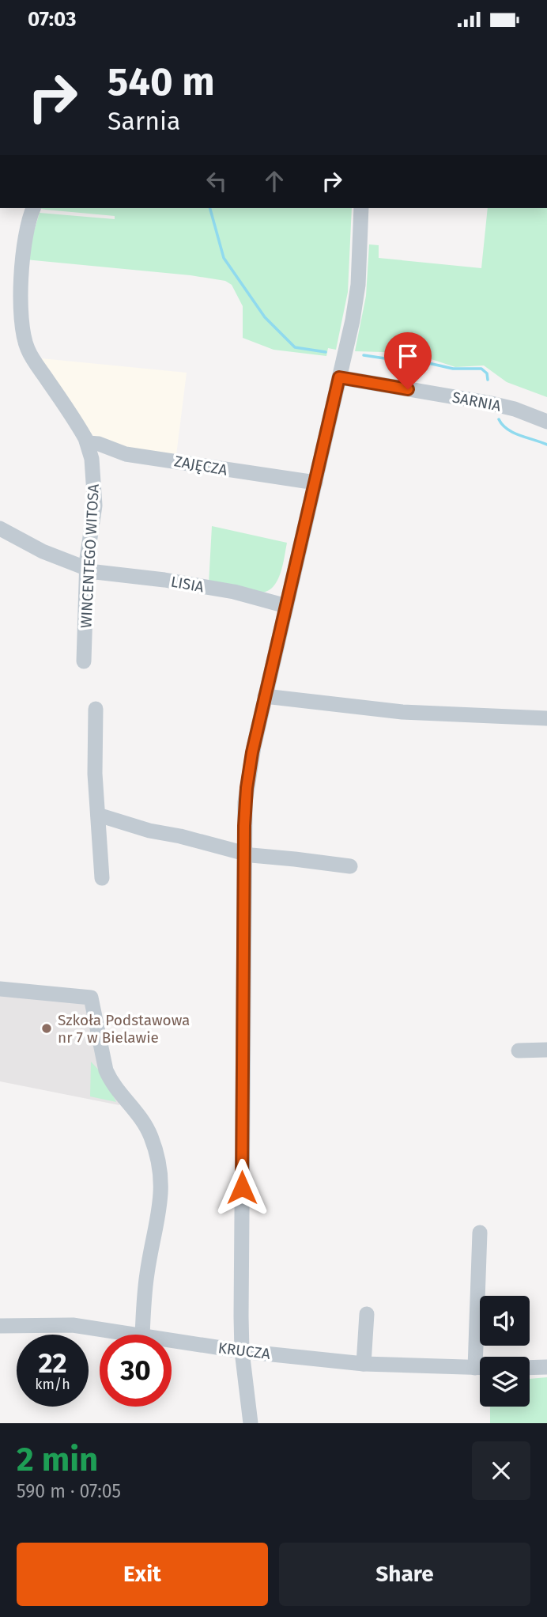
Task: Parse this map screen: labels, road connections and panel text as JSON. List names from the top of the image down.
{
  "streets": {
    "street": [
      "SARNIA",
      "ZAJĘCZA",
      "WINCENTEGO WITOSA",
      "LISIA",
      "KRUCZA"
    ]
  },
  "crossings": [
    ["ZAJĘCZA", "WINCENTEGO WITOSA"],
    ["WINCENTEGO WITOSA", "LISIA"]
  ],
  "places": ["Szkoła Podstawowa nr 7 w Bielawie"],
  "page": {
    "status": "07:03",
    "turn": ["540 m", "Sarnia"],
    "speed": "22 km/h",
    "limit": "30",
    "heading": ["2 min", "590 m · 07:05"],
    "buttons": ["Exit", "Share"]
  }
}
